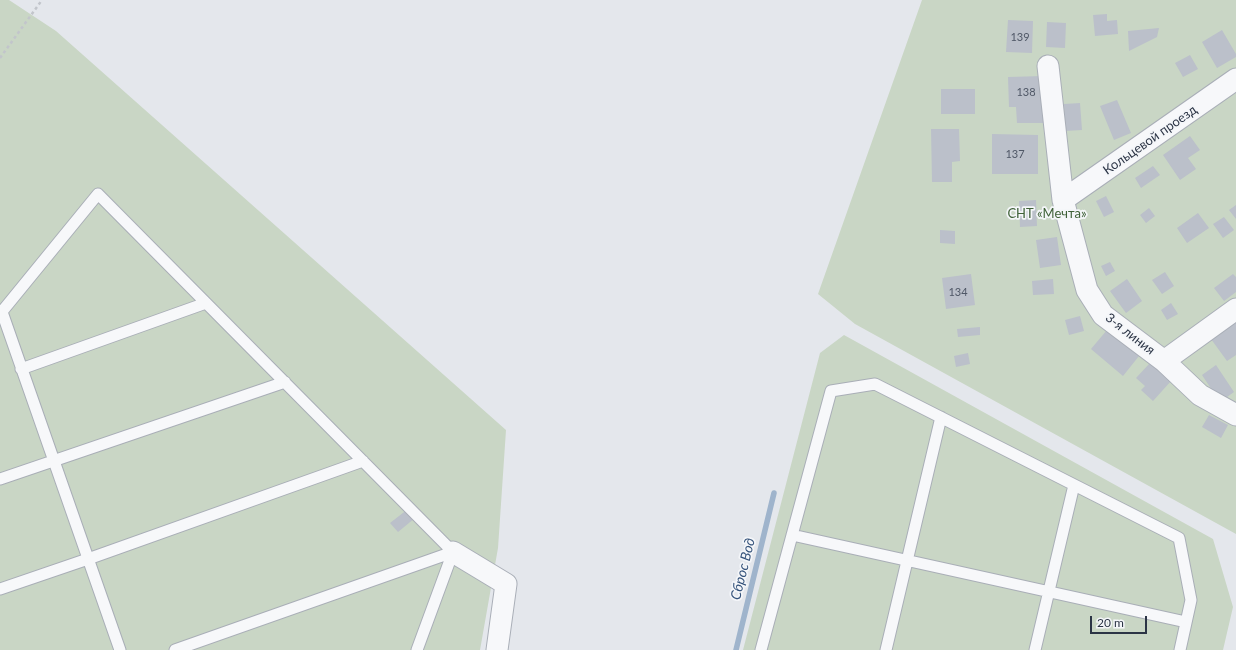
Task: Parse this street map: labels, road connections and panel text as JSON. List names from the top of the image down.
{
  "streets": {
    "street": ["Кольцевой проезд", "3-я линия"]
  },
  "crossings": [
    ["Кольцевой проезд", "3-я линия"]
  ],
  "water": ["Сброс Вод"],
  "parks": ["СНТ «Мечта»"],
  "house_numbers": [
    "139",
    "138",
    "137",
    "134"
  ],
  "scale_bar": "20 m"
}
